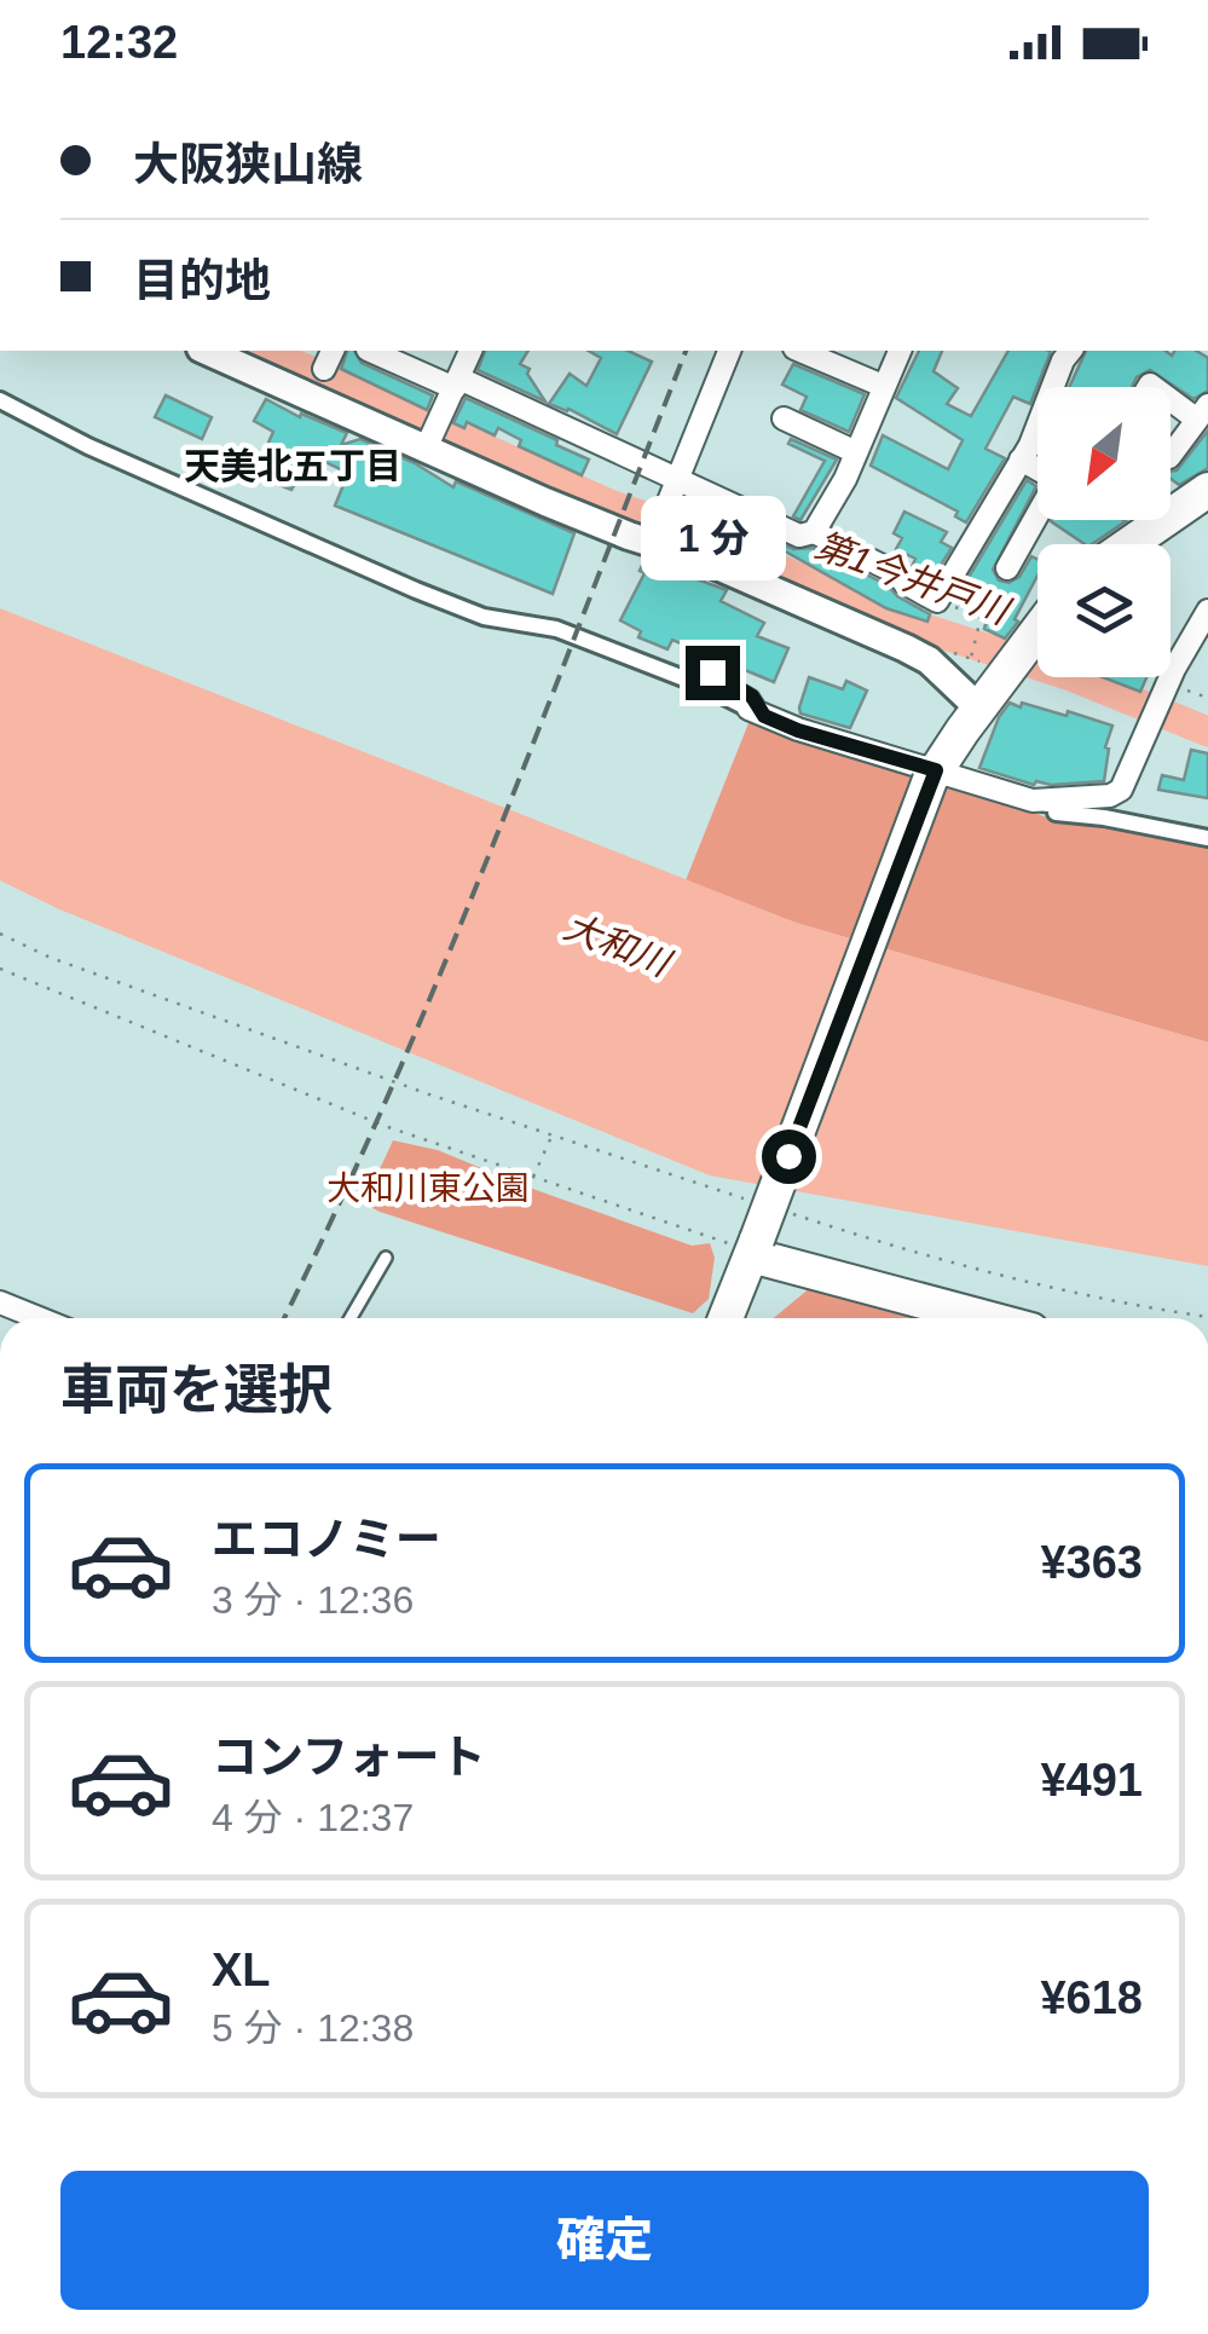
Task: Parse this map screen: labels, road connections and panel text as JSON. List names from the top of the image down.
{
  "districts": ["天美北五丁目"],
  "water": ["第1今井戸川", "大和川"],
  "parks": ["大和川東公園"],
  "north": "bottom left",
  "page": {
    "status": "12:32",
    "banner": ["大阪狭山線", "目的地"],
    "bubble": "1 分",
    "heading": "車両を選択",
    "list": [
      {
        "name": "エコノミー",
        "note": "3 分 · 12:36",
        "value": "¥363"
      },
      {
        "name": "コンフォート",
        "note": "4 分 · 12:37",
        "value": "¥491"
      },
      {
        "name": "XL",
        "note": "5 分 · 12:38",
        "value": "¥618"
      }
    ],
    "buttons": "確定"
  }
}
